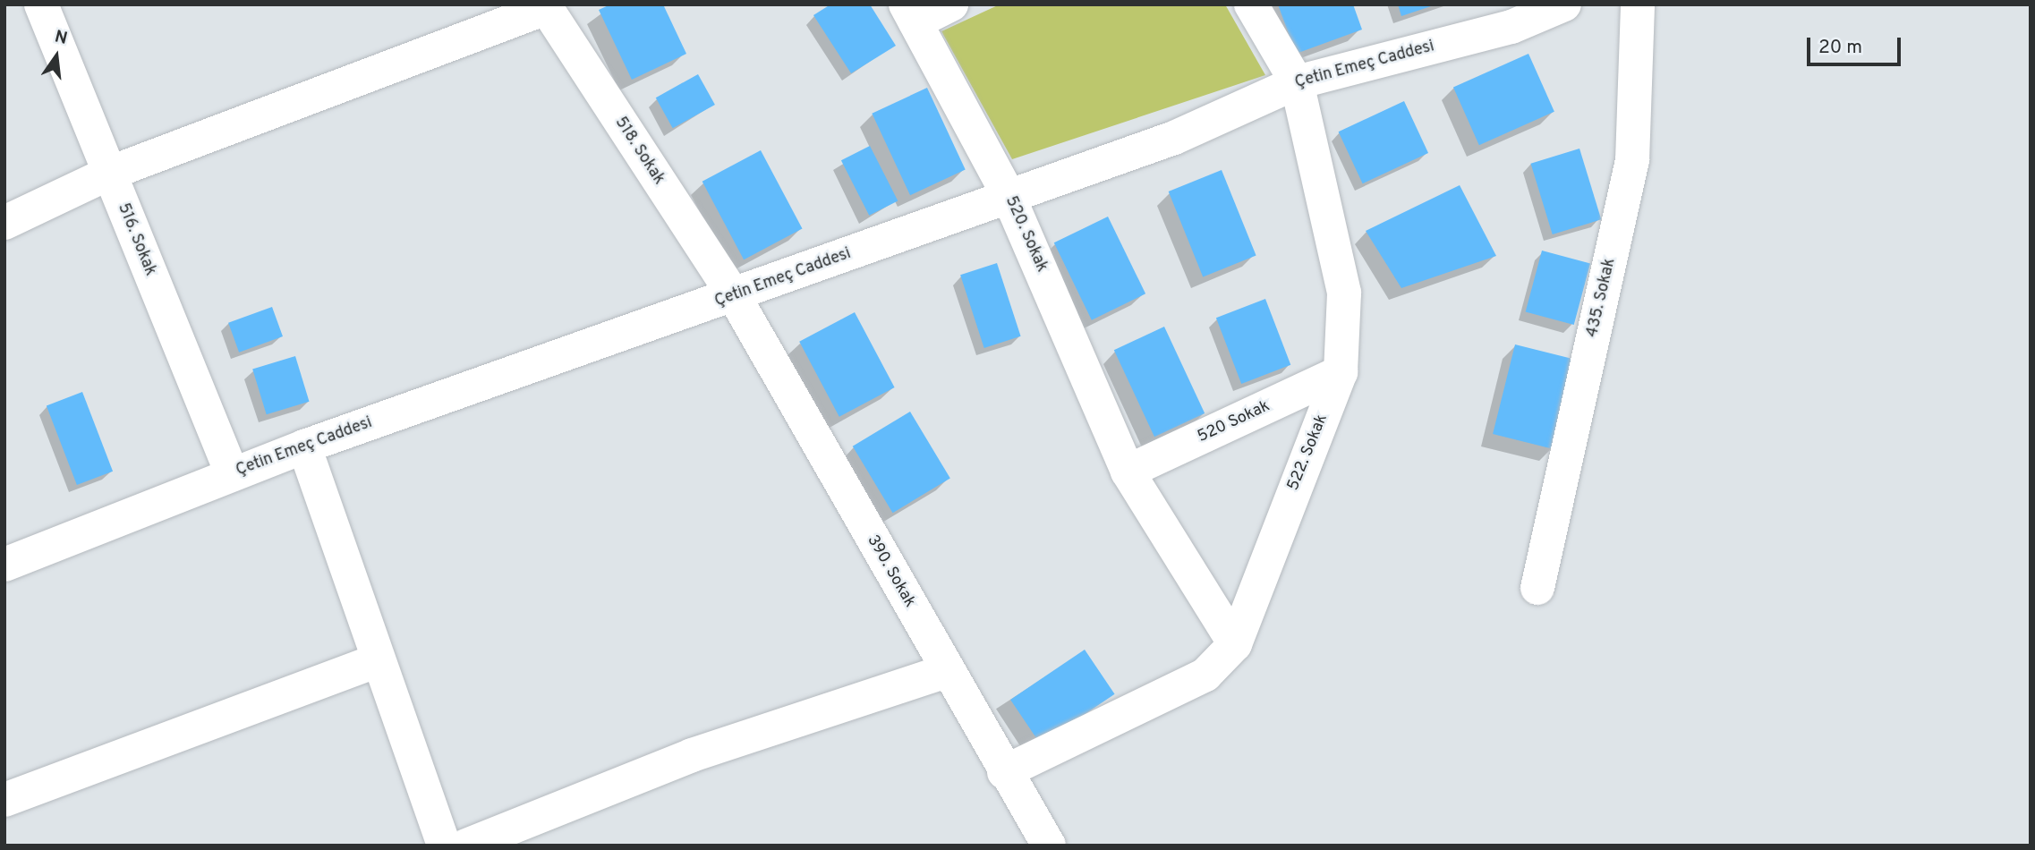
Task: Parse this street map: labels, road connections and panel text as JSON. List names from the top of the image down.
{
  "streets": {
    "street": [
      "Çetin Emeç Caddesi",
      "518. Sokak",
      "520. Sokak",
      "516. Sokak",
      "435. Sokak",
      "520 Sokak",
      "522. Sokak",
      "390. Sokak"
    ]
  },
  "crossings": [
    ["Çetin Emeç Caddesi", "518. Sokak"],
    ["Çetin Emeç Caddesi", "520. Sokak"],
    ["Çetin Emeç Caddesi", "516. Sokak"],
    ["Çetin Emeç Caddesi", "522. Sokak"],
    ["Çetin Emeç Caddesi", "390. Sokak"],
    ["518. Sokak", "390. Sokak"],
    ["520. Sokak", "520 Sokak"],
    ["520. Sokak", "522. Sokak"],
    ["520 Sokak", "522. Sokak"],
    ["522. Sokak", "390. Sokak"]
  ],
  "scale_bar": "20 m",
  "north": "top"
}
